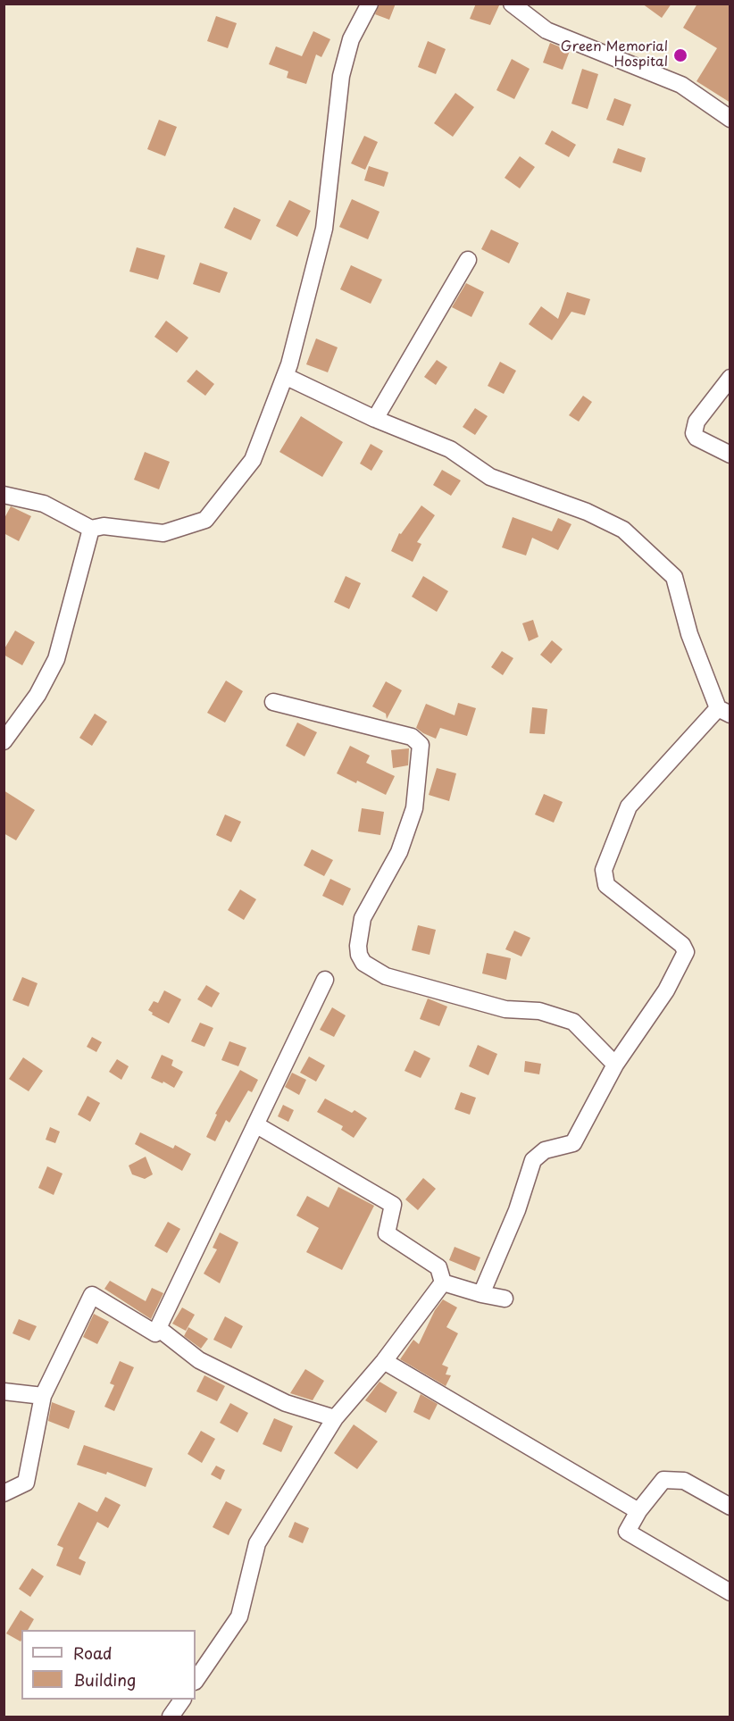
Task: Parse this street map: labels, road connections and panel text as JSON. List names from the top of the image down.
{
  "places": ["Green Memorial Hospital"],
  "legend": ["Road", "Building"]
}
